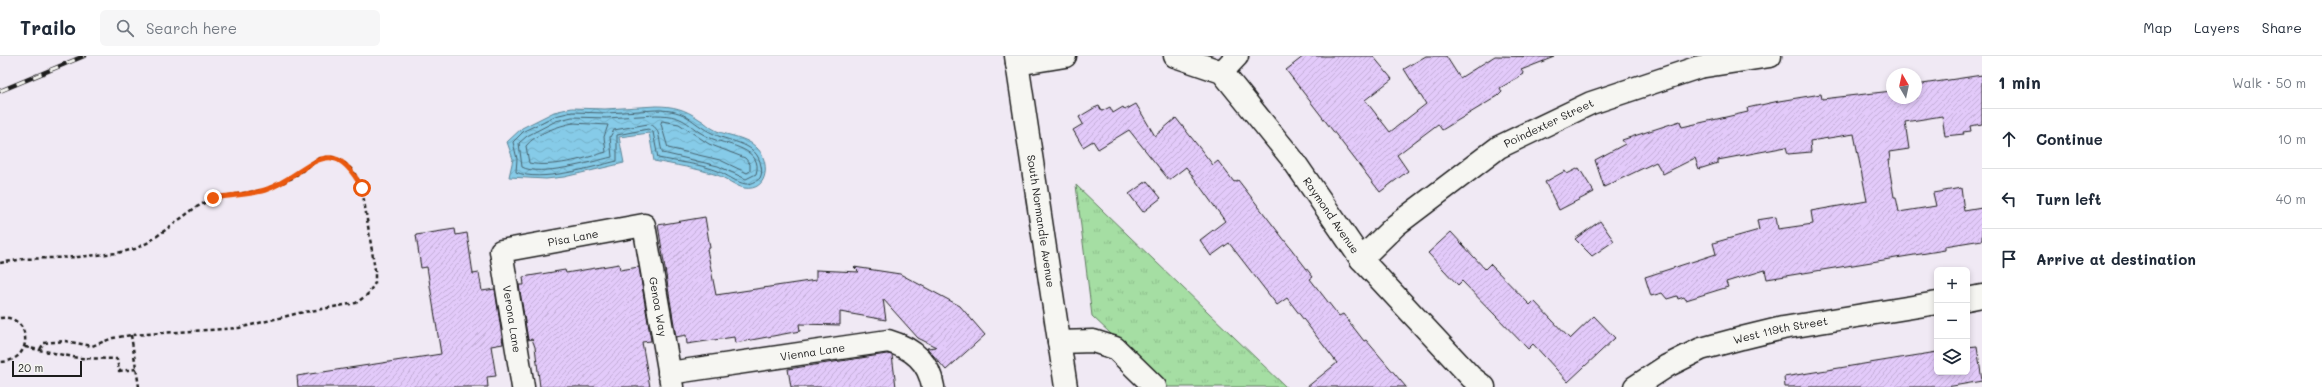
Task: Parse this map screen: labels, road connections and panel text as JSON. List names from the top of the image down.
{
  "streets": {
    "street": [
      "Poindexter Street",
      "Raymond Avenue",
      "South Normandie Avenue",
      "Pisa Lane",
      "Genoa Way",
      "Verona Lane",
      "West 119th Street",
      "Vienna Lane"
    ]
  },
  "crossings": [
    ["Poindexter Street", "Raymond Avenue"],
    ["Pisa Lane", "Genoa Way"],
    ["Pisa Lane", "Verona Lane"],
    ["Genoa Way", "Vienna Lane"]
  ],
  "scale_bar": "20 m",
  "north": "top",
  "page": {
    "header": "Trailo",
    "search": "Search here",
    "nav": ["Map", "Layers", "Share"],
    "heading": ["1 min", "Walk · 50 m"],
    "list": [
      ["Continue", "10 m"],
      ["Turn left", "40 m"],
      "Arrive at destination"
    ],
    "map_buttons": ["+", "−"],
    "scale": "20 m"
  }
}
